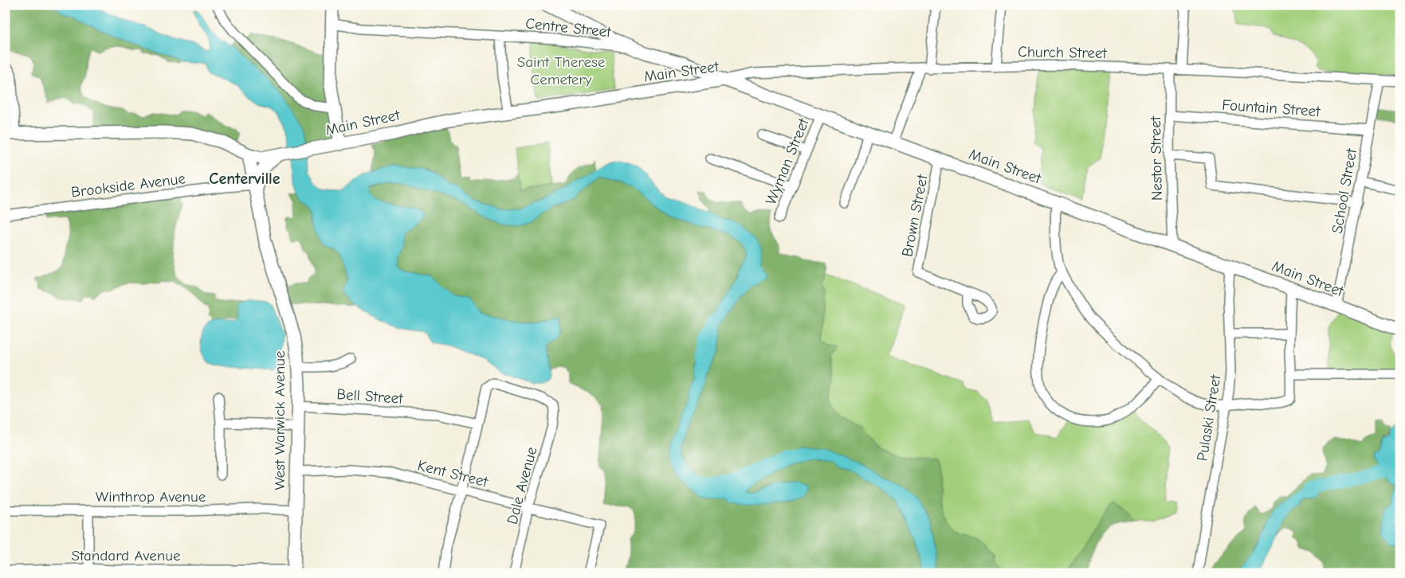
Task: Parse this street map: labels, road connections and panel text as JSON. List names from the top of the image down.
{
  "streets": {
    "main road": ["Main Street", "West Warwick Avenue"],
    "street": [
      "Centre Street",
      "Church Street",
      "Fountain Street",
      "Nestor Street",
      "Wyman Street",
      "Brookside Avenue",
      "School Street",
      "Brown Street",
      "Bell Street",
      "Pulaski Street",
      "Kent Street",
      "Dale Avenue",
      "Winthrop Avenue",
      "Standard Avenue"
    ]
  },
  "crossings": [
    ["Church Street", "Main Street"],
    ["Church Street", "Nestor Street"],
    ["Church Street", "School Street"],
    ["Main Street", "Nestor Street"],
    ["Main Street", "Wyman Street"],
    ["Main Street", "School Street"],
    ["Main Street", "Brown Street"],
    ["Main Street", "Pulaski Street"],
    ["Main Street", "West Warwick Avenue"],
    ["Fountain Street", "Nestor Street"],
    ["Fountain Street", "School Street"],
    ["Brookside Avenue", "West Warwick Avenue"],
    ["Bell Street", "West Warwick Avenue"],
    ["Bell Street", "Dale Avenue"],
    ["West Warwick Avenue", "Kent Street"],
    ["West Warwick Avenue", "Winthrop Avenue"],
    ["West Warwick Avenue", "Standard Avenue"],
    ["Kent Street", "Dale Avenue"]
  ],
  "districts": ["Centerville"],
  "parks": ["Saint Therese Cemetery"]
}
